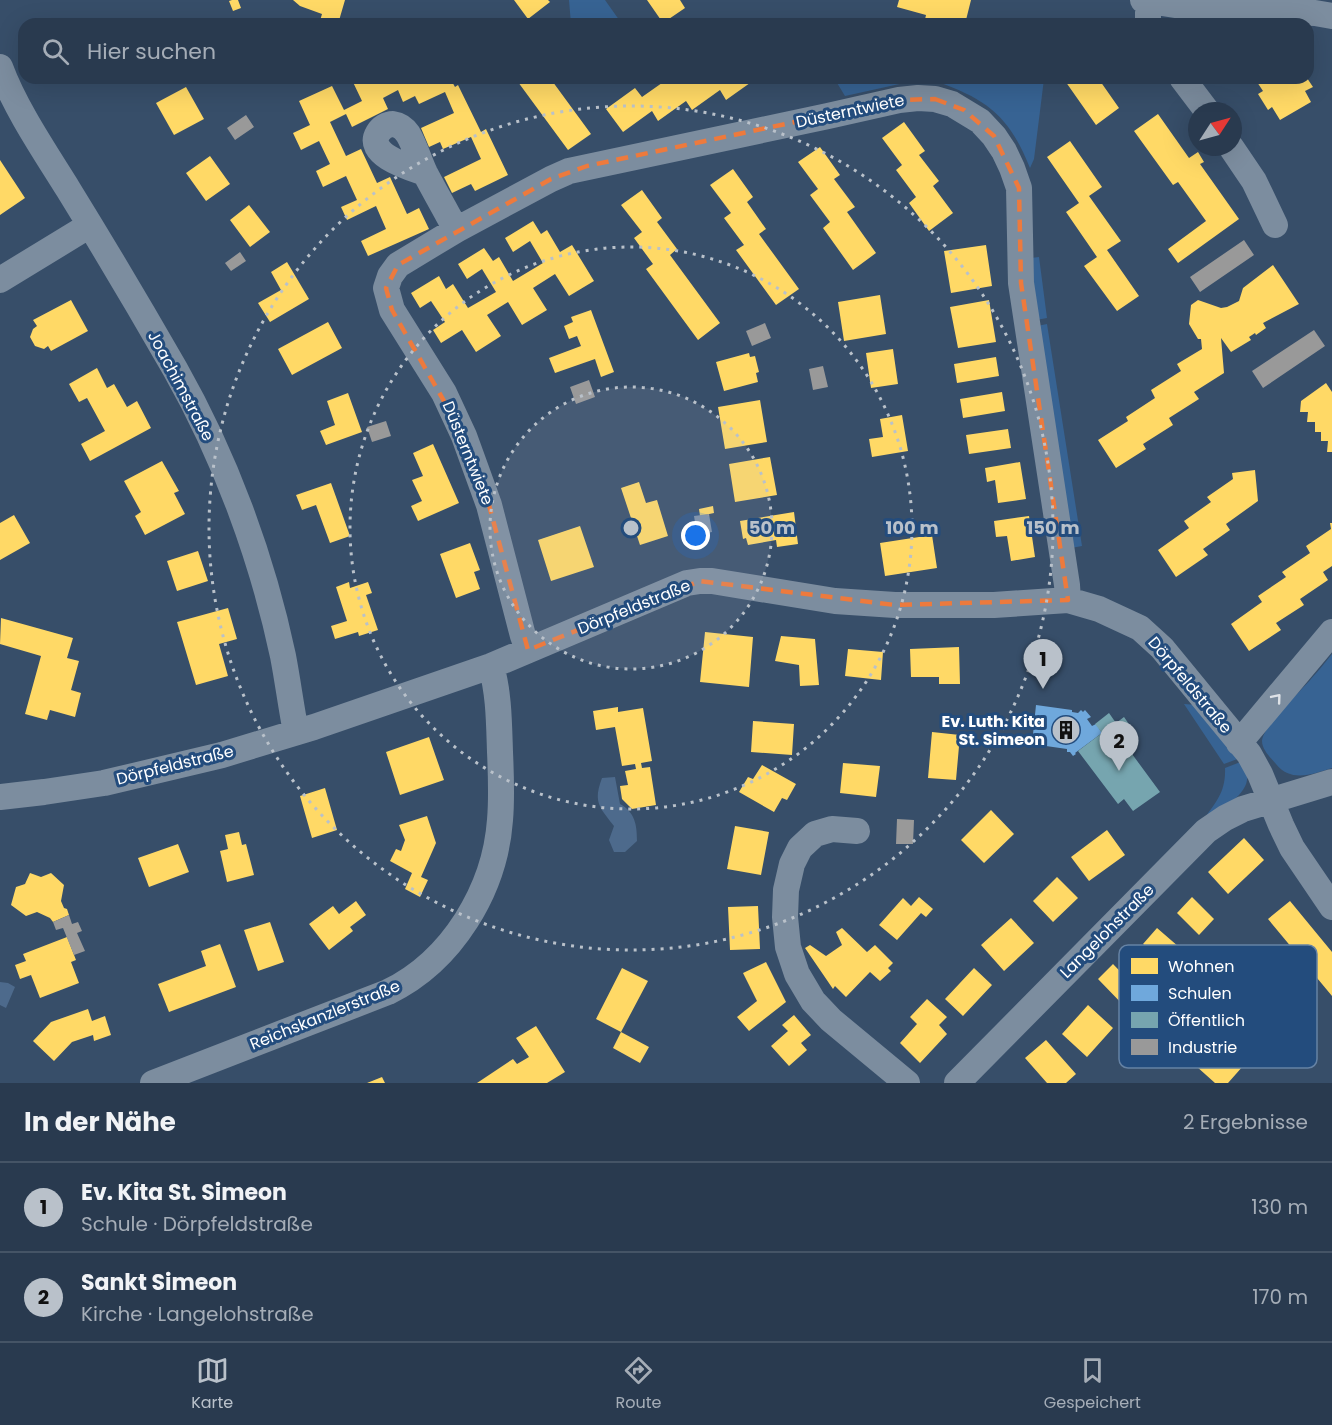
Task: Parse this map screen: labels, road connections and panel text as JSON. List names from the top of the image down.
{
  "streets": {
    "street": [
      "Düsterntwiete",
      "Joachimstraße",
      "Dörpfeldstraße",
      "Langelohstraße",
      "Reichskanzlerstraße"
    ]
  },
  "crossings": [
    ["Düsterntwiete", "Dörpfeldstraße"],
    ["Joachimstraße", "Dörpfeldstraße"],
    ["Dörpfeldstraße", "Langelohstraße"],
    ["Dörpfeldstraße", "Reichskanzlerstraße"]
  ],
  "places": {
    "building": ["Ev. Luth. Kita St. Simeon"]
  },
  "legend": [
    "Wohnen",
    "Schulen",
    "Öffentlich",
    "Industrie"
  ],
  "north": "top right",
  "page": {
    "search": "Hier suchen",
    "pins": ["1", "2"],
    "heading": ["In der Nähe", "2 Ergebnisse"],
    "list": [
      {
        "mark": "1",
        "name": "Ev. Kita St. Simeon",
        "note": "Schule · Dörpfeldstraße",
        "value": "130 m"
      },
      {
        "mark": "2",
        "name": "Sankt Simeon",
        "note": "Kirche · Langelohstraße",
        "value": "170 m"
      }
    ],
    "nav": ["Karte", "Route", "Gespeichert"]
  },
  "rings": ["50 m", "100 m", "150 m"]
}
